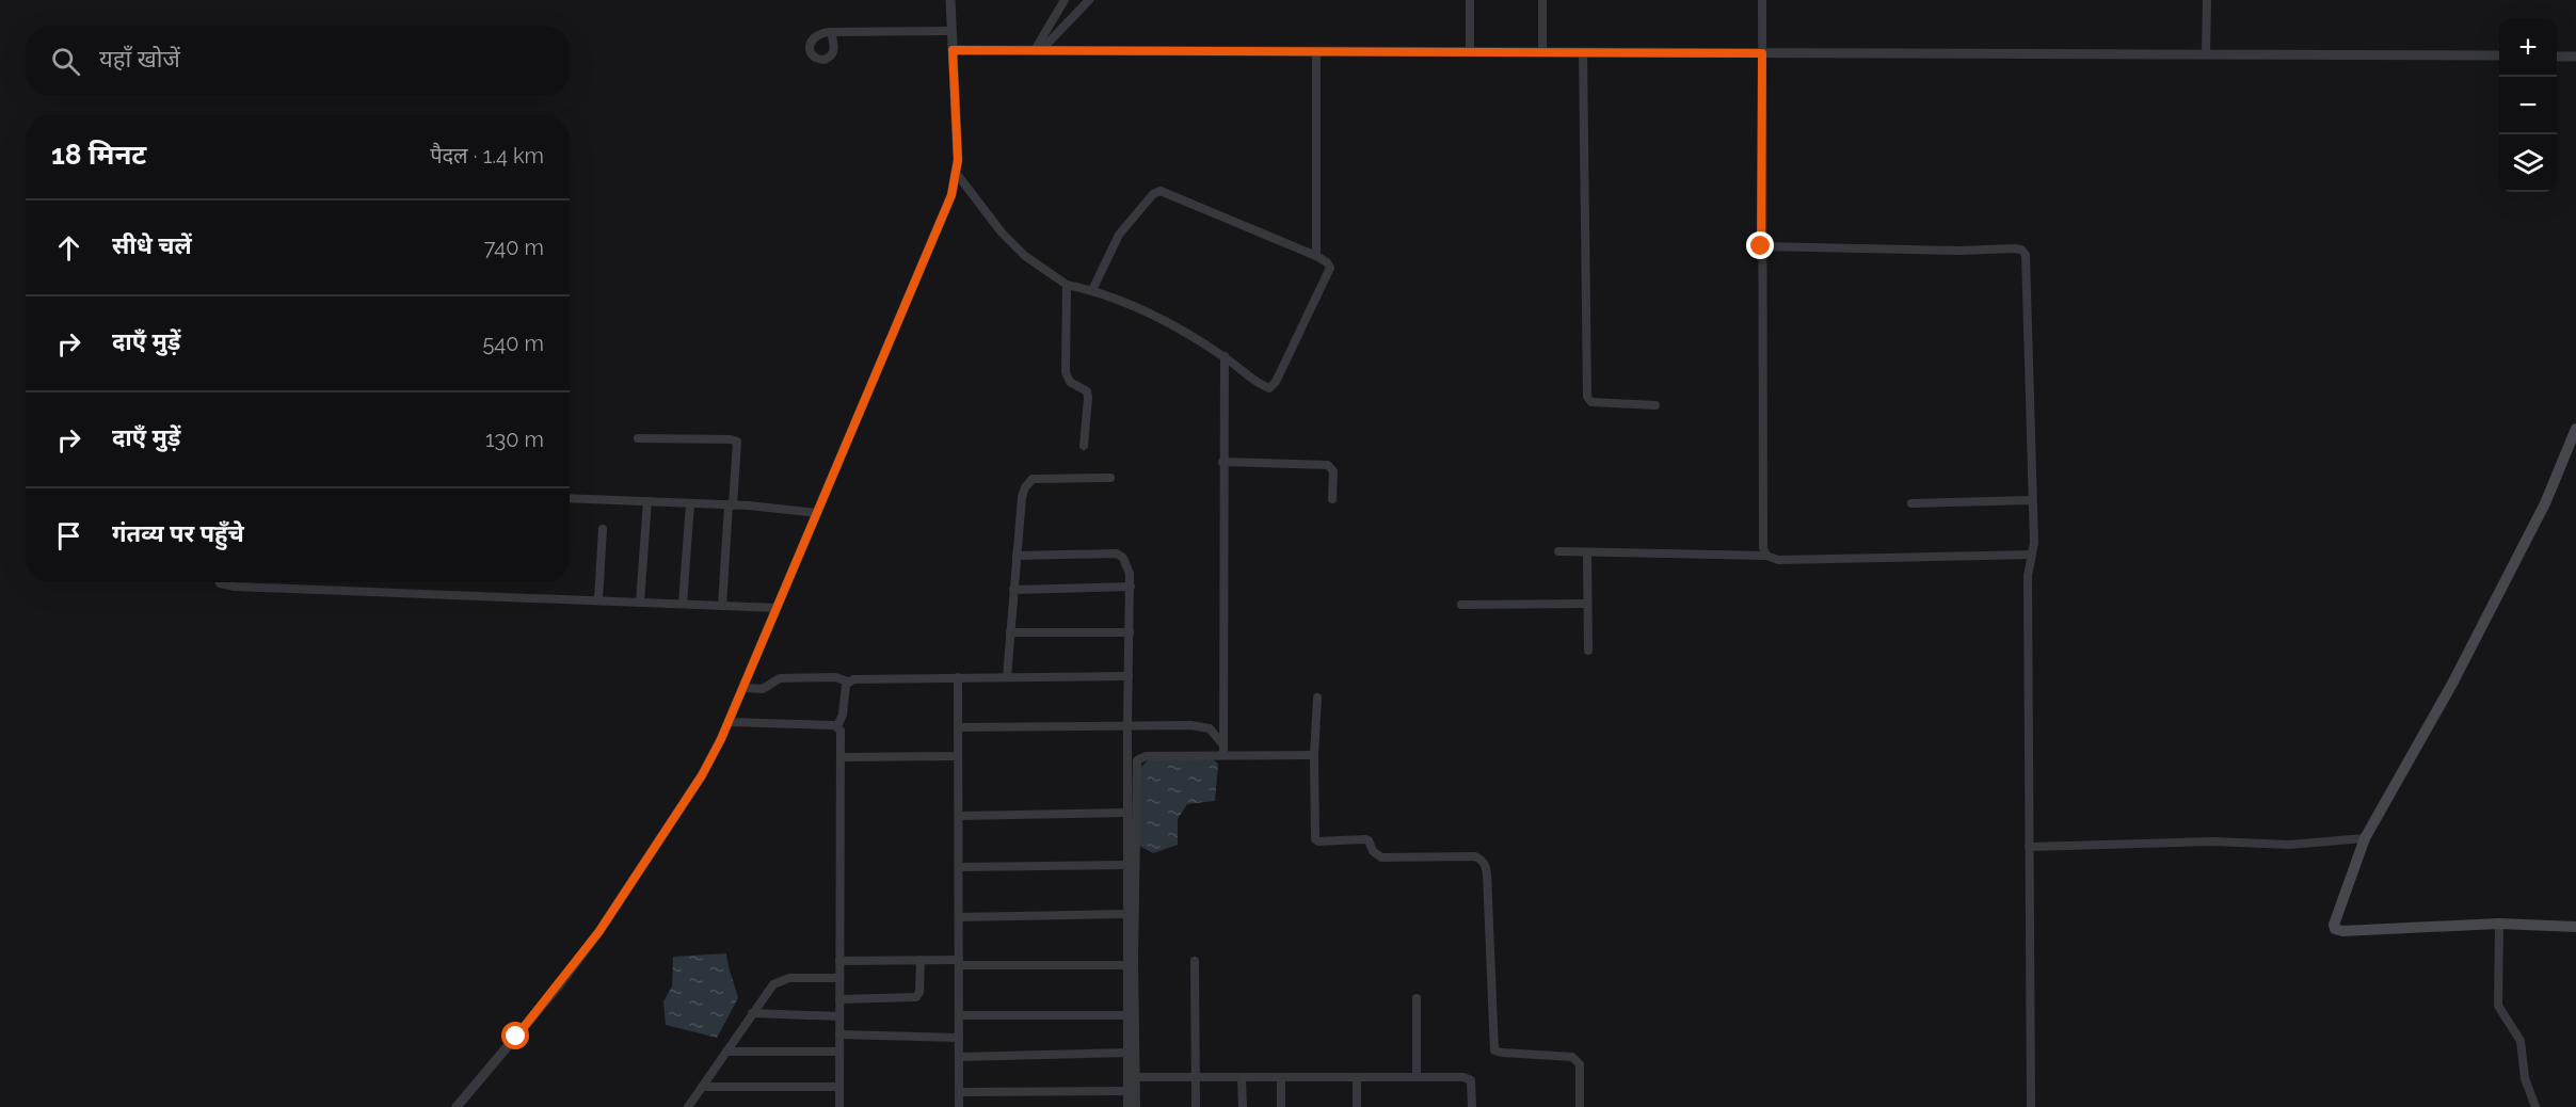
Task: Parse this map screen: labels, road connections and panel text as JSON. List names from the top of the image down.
{
  "page": {
    "map_buttons": ["+", "−"],
    "search": "यहाँ खोजें",
    "heading": ["18 मिनट", "पैदल · 1.4 km"],
    "list": [
      ["सीधे चलें", "740 m"],
      ["दाएँ मुड़ें", "540 m"],
      ["दाएँ मुड़ें", "130 m"],
      "गंतव्य पर पहुँचे"
    ]
  }
}
